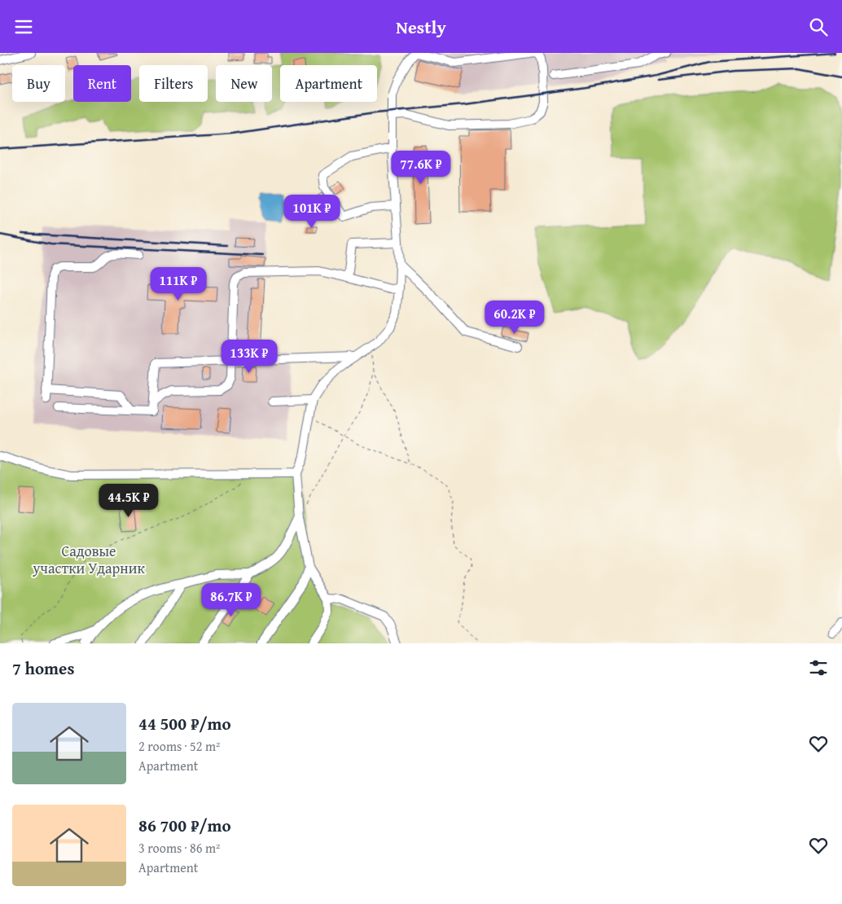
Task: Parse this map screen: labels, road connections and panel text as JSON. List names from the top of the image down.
{
  "parks": ["Садовые участки Ударник"],
  "page": {
    "header": "Nestly",
    "chip": [
      "Buy",
      "Rent",
      "Filters",
      "New",
      "Apartment"
    ],
    "price": [
      "77.6K ₽",
      "101K ₽",
      "111K ₽",
      "60.2K ₽",
      "133K ₽",
      "44.5K ₽",
      "86.7K ₽"
    ],
    "heading": "7 homes",
    "list": [
      {
        "name": "44 500 ₽/mo",
        "note": "2 rooms · 52 m² · Apartment"
      },
      {
        "name": "86 700 ₽/mo",
        "note": "3 rooms · 86 m² · Apartment"
      }
    ]
  }
}
